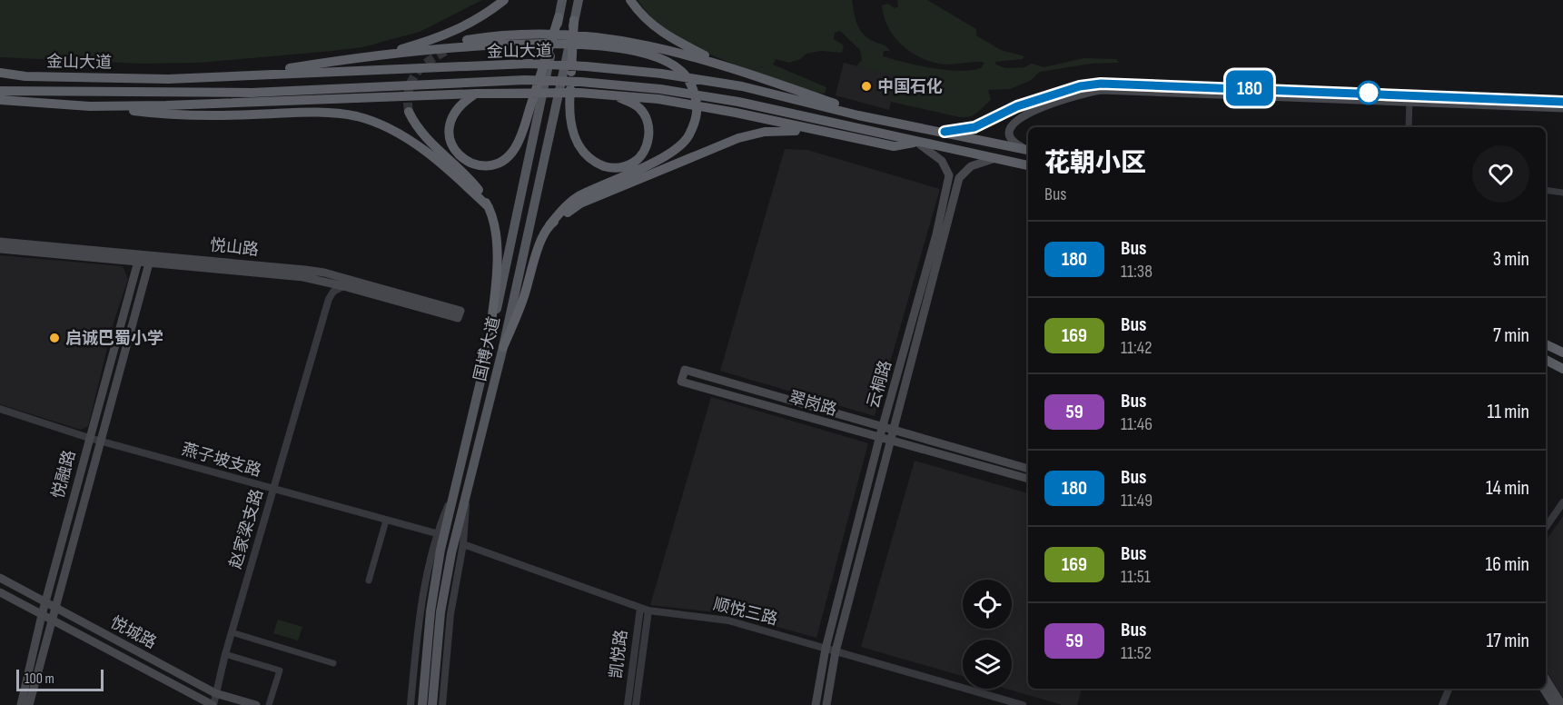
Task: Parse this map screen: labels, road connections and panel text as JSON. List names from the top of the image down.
{
  "streets": {
    "highway": ["金山大道"],
    "main road": [
      "悦山路",
      "国博大道",
      "云桐路",
      "翠岗路",
      "悦融路",
      "悦城路"
    ],
    "street": [
      "燕子坡支路",
      "赵家梁支路",
      "顺悦三路",
      "凯悦路"
    ]
  },
  "crossings": [
    ["金山大道", "云桐路"],
    ["悦山路", "悦融路"],
    ["云桐路", "翠岗路"],
    ["云桐路", "顺悦三路"],
    ["燕子坡支路", "悦融路"],
    ["燕子坡支路", "赵家梁支路"],
    ["悦融路", "悦城路"],
    ["赵家梁支路", "悦城路"],
    ["顺悦三路", "凯悦路"]
  ],
  "places": ["中国石化", "启诚巴蜀小学"],
  "lines": ["bus line 180"],
  "scale_bar": "100 m",
  "page": {
    "on_map": "180",
    "heading": ["花朝小区", "Bus"],
    "list": [
      {
        "mark": "180",
        "name": "Bus",
        "note": "11:38",
        "value": "3 min"
      },
      {
        "mark": "169",
        "name": "Bus",
        "note": "11:42",
        "value": "7 min"
      },
      {
        "mark": "59",
        "name": "Bus",
        "note": "11:46",
        "value": "11 min"
      },
      {
        "mark": "180",
        "name": "Bus",
        "note": "11:49",
        "value": "14 min"
      },
      {
        "mark": "169",
        "name": "Bus",
        "note": "11:51",
        "value": "16 min"
      },
      {
        "mark": "59",
        "name": "Bus",
        "note": "11:52",
        "value": "17 min"
      }
    ],
    "scale": "100 m"
  }
}
